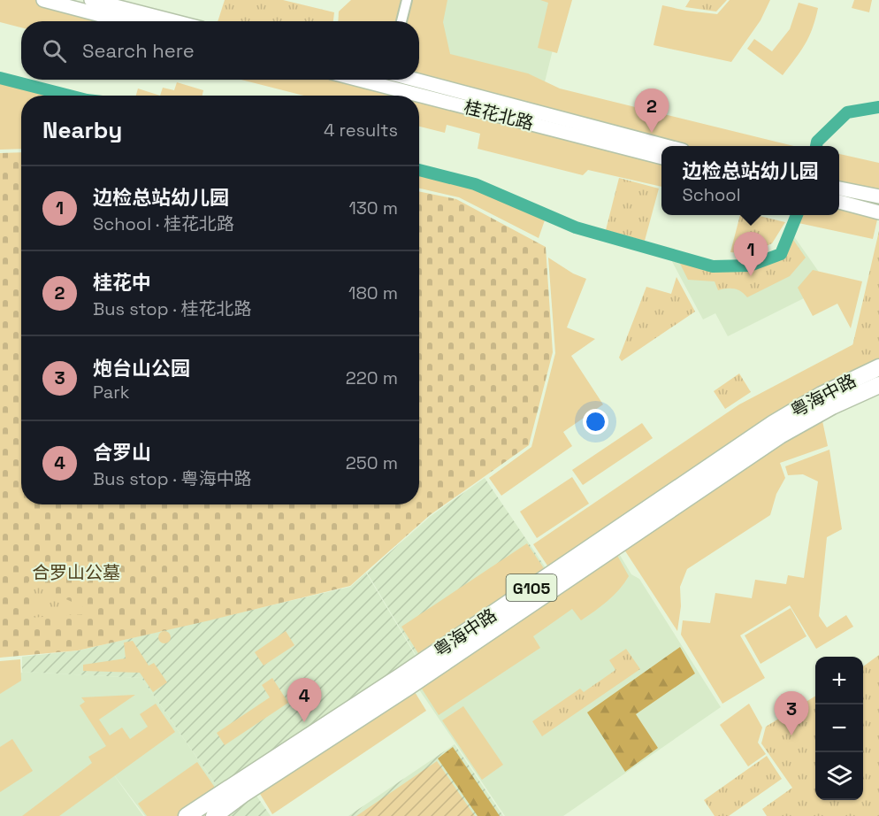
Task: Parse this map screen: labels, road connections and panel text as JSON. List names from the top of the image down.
{
  "streets": {
    "highway": ["粤海中路", "G105"],
    "main road": ["桂花北路"]
  },
  "parks": ["合罗山公墓"],
  "page": {
    "search": "Search here",
    "pins": [
      "2",
      "1",
      "4",
      "3"
    ],
    "heading": ["Nearby", "4 results"],
    "popup": ["边检总站幼儿园", "School"],
    "list": [
      {
        "mark": "1",
        "name": "边检总站幼儿园",
        "note": "School · 桂花北路",
        "value": "130 m"
      },
      {
        "mark": "2",
        "name": "桂花中",
        "note": "Bus stop · 桂花北路",
        "value": "180 m"
      },
      {
        "mark": "3",
        "name": "炮台山公园",
        "note": "Park",
        "value": "220 m"
      },
      {
        "mark": "4",
        "name": "合罗山",
        "note": "Bus stop · 粤海中路",
        "value": "250 m"
      }
    ],
    "map_buttons": ["+", "−"]
  }
}
